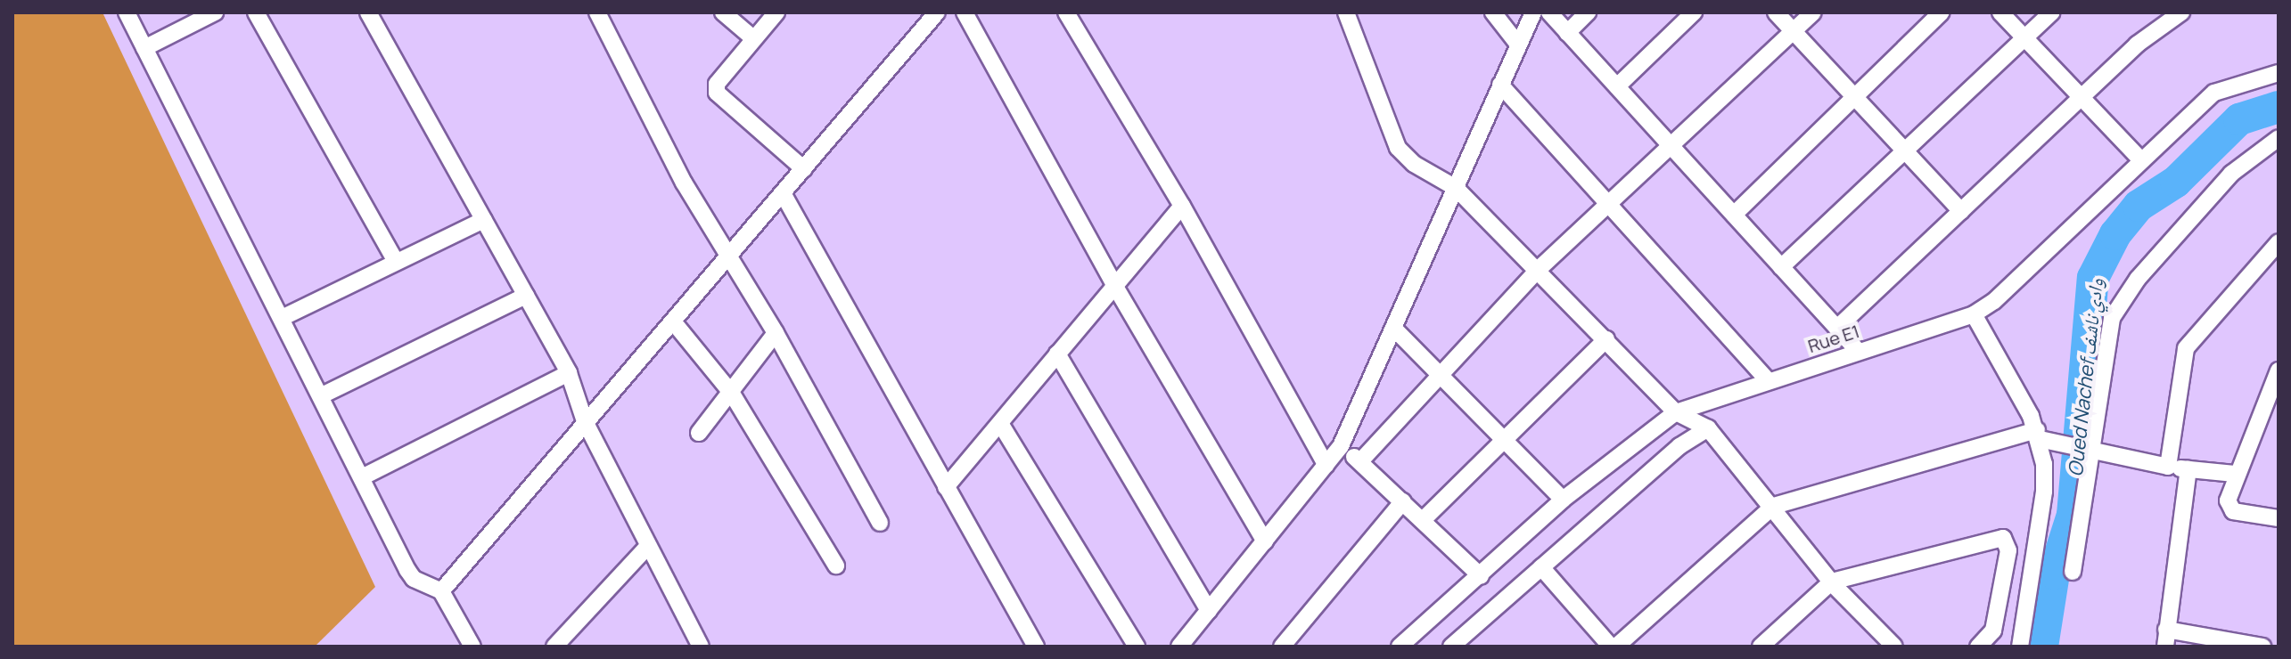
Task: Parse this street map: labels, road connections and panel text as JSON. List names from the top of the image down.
{
  "streets": {
    "street": ["Rue E1"]
  },
  "water": ["Oued Nachef وادي ناشف"]
}
